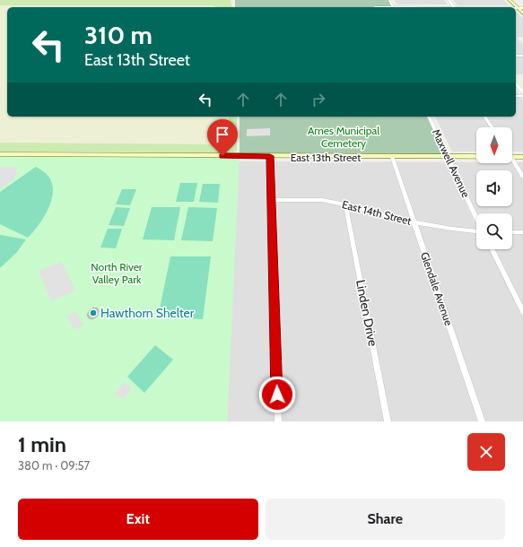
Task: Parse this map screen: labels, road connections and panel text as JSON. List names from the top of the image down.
{
  "streets": {
    "main road": ["East 13th Street"],
    "street": [
      "Maxwell Avenue",
      "East 14th Street",
      "Glendale Avenue",
      "Linden Drive"
    ]
  },
  "crossings": [
    ["East 13th Street", "Maxwell Avenue"],
    ["East 13th Street", "Glendale Avenue"],
    ["East 14th Street", "Glendale Avenue"],
    ["East 14th Street", "Linden Drive"]
  ],
  "parks": ["Ames Municipal Cemetery", "North River Valley Park"],
  "places": ["Hawthorn Shelter"],
  "north": "bottom",
  "page": {
    "turn": ["310 m", "East 13th Street"],
    "heading": ["1 min", "380 m · 09:57"],
    "buttons": ["Exit", "Share"]
  }
}
